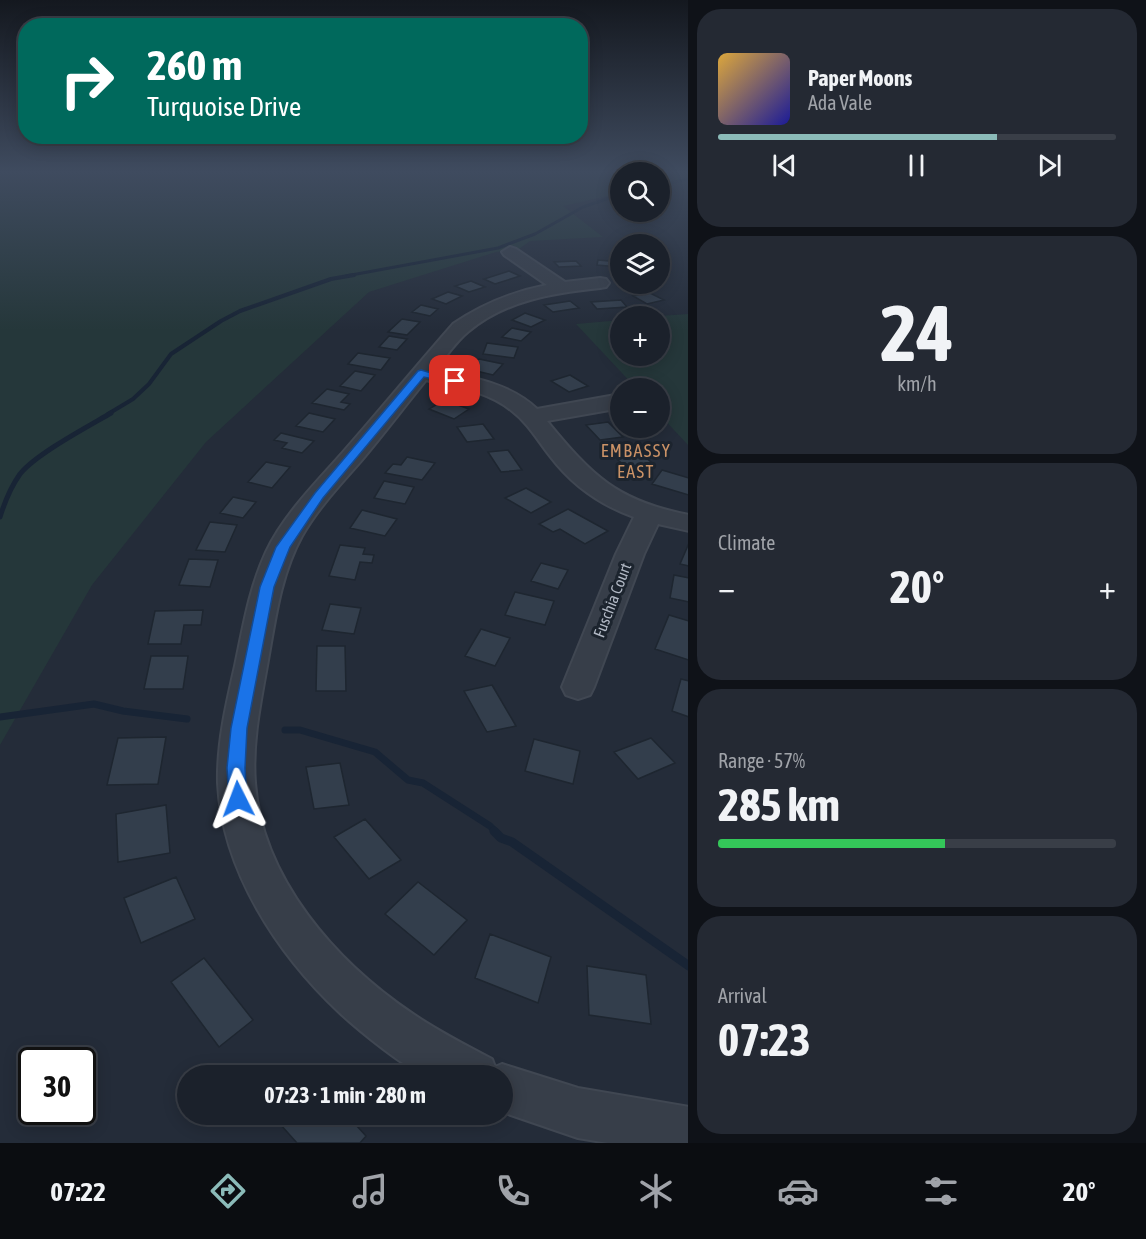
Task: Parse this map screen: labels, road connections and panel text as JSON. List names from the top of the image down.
{
  "streets": {
    "street": ["Fuschia Court"]
  },
  "districts": ["EMBASSY EAST"],
  "page": {
    "turn": ["260 m", "Turquoise Drive"],
    "song": ["Paper Moons", "Ada Vale"],
    "map_buttons": ["+", "−"],
    "tile": [
      ["24", "km/h"],
      "Climate",
      ["Range · 57%", "285 km"],
      ["Arrival", "07:23"]
    ],
    "heat": ["−", "20°", "+"],
    "limit": "30",
    "trip": "07:23 · 1 min · 280 m",
    "tabs": ["07:22", "20°"]
  }
}
